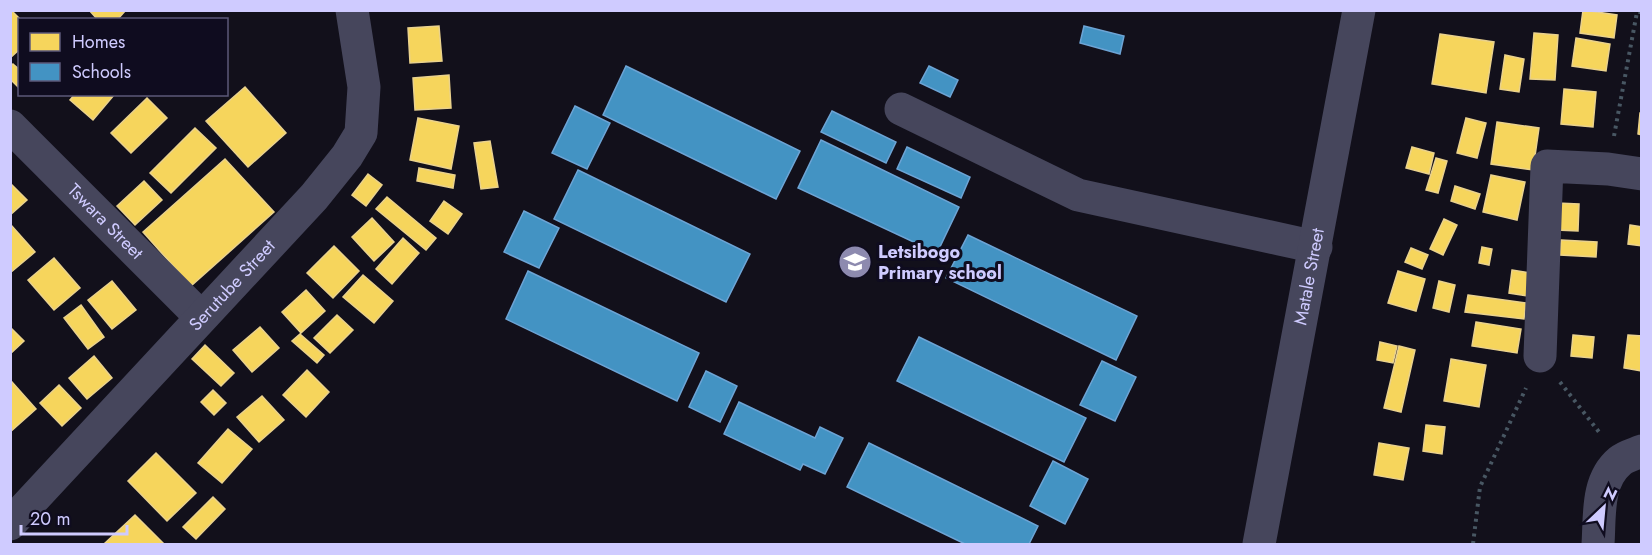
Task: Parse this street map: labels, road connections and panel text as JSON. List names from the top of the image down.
{
  "streets": {
    "street": ["Tswara Street", "Matale Street", "Serutube Street"]
  },
  "crossings": [
    ["Tswara Street", "Serutube Street"]
  ],
  "places": {
    "school or university": ["Letsibogo Primary school"]
  },
  "legend": ["Homes", "Schools"],
  "scale_bar": "20 m",
  "north": "top right"
}
